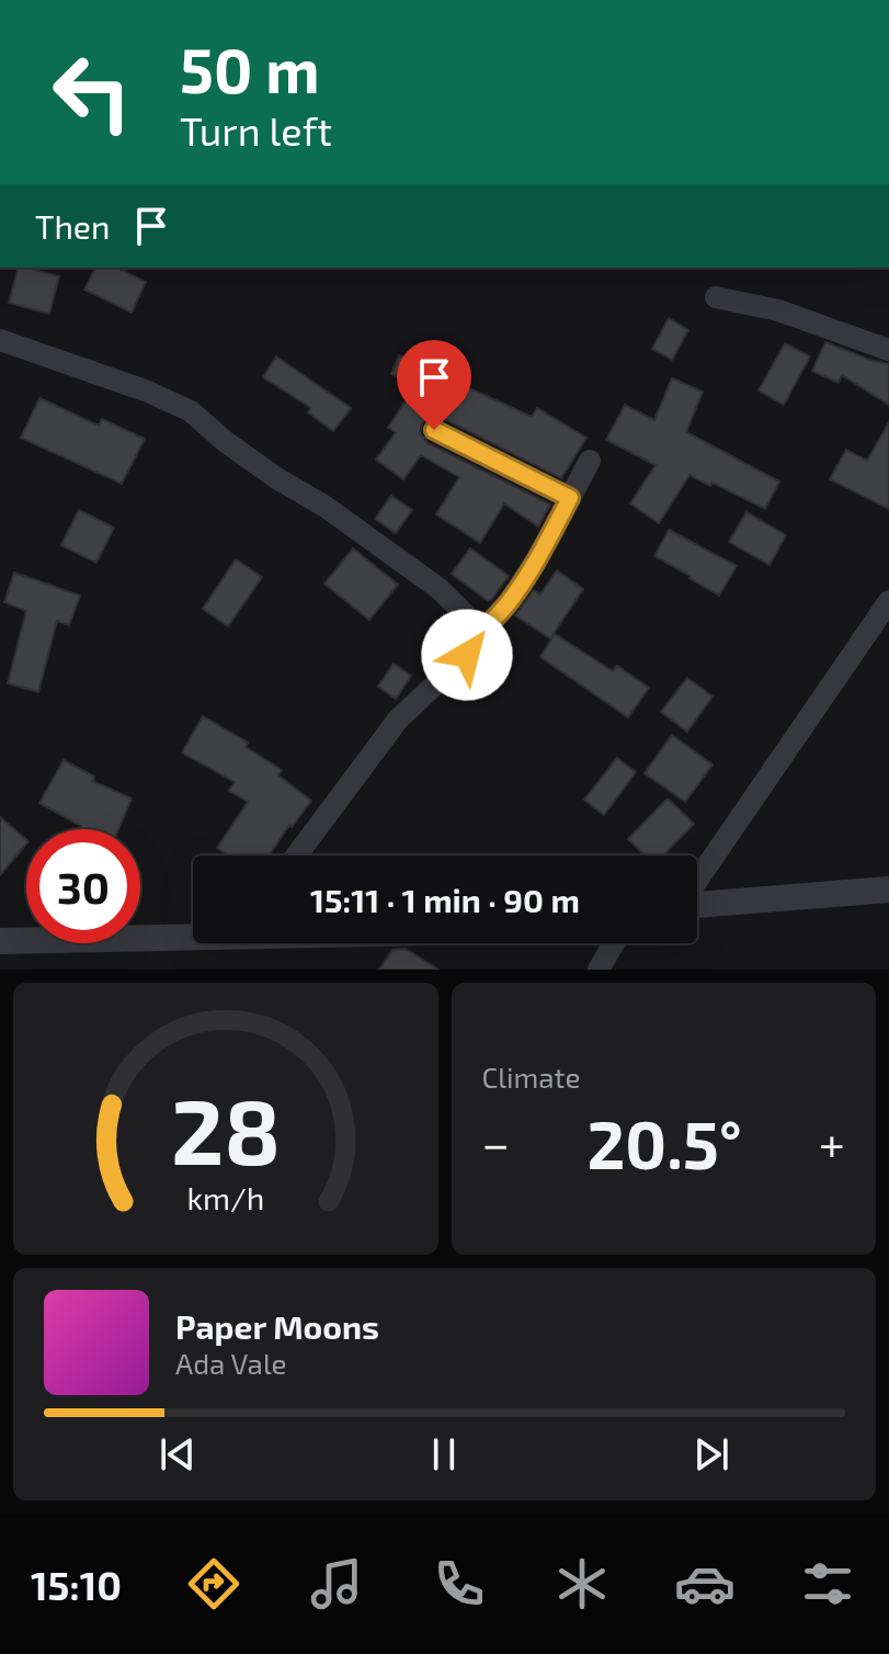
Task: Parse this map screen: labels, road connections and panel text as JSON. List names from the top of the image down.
{
  "page": {
    "turn": ["50 m", "Turn left"],
    "then": "Then",
    "limit": "30",
    "trip": "15:11 · 1 min · 90 m",
    "tile": "Climate",
    "heat": ["−", "20.5°", "+"],
    "song": ["Paper Moons", "Ada Vale"],
    "tabs": "15:10",
    "gauge": ["28", "km/h"]
  }
}
